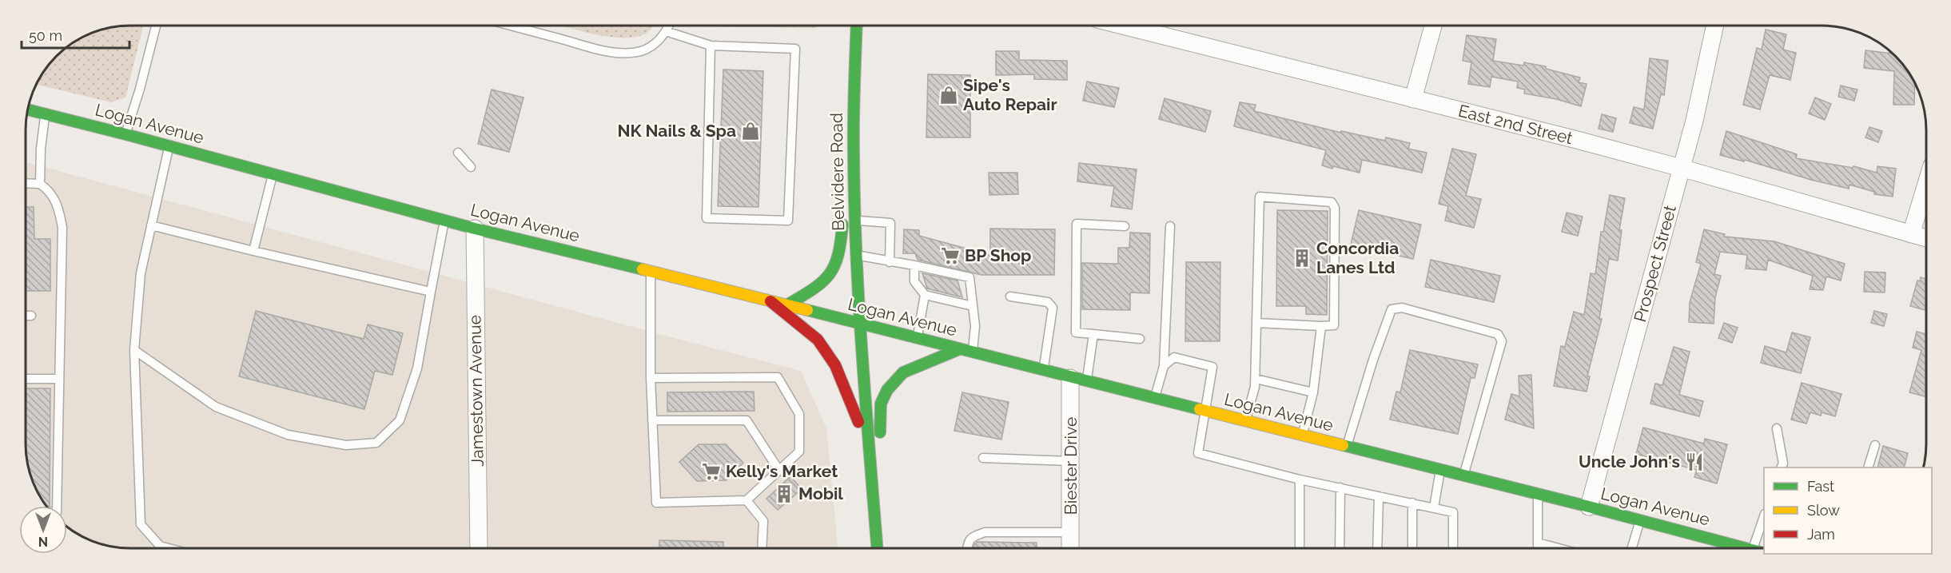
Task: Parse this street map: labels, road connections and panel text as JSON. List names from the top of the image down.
{
  "streets": {
    "main road": ["Logan Avenue", "Belvidere Road"],
    "street": [
      "East 2nd Street",
      "Prospect Street",
      "Jamestown Avenue",
      "Biester Drive"
    ]
  },
  "crossings": [
    ["Logan Avenue", "Belvidere Road"],
    ["Logan Avenue", "Prospect Street"],
    ["Logan Avenue", "Jamestown Avenue"],
    ["Logan Avenue", "Biester Drive"],
    ["East 2nd Street", "Prospect Street"]
  ],
  "places": {
    "shop": ["Sipe's Auto Repair", "NK Nails & Spa"],
    "supermarket": ["BP Shop", "Kelly's Market"],
    "building": ["Concordia Lanes Ltd", "Mobil"],
    "restaurant": ["Uncle John's"]
  },
  "legend": ["Fast", "Slow", "Jam"],
  "scale_bar": "50 m",
  "north": "bottom"
}
